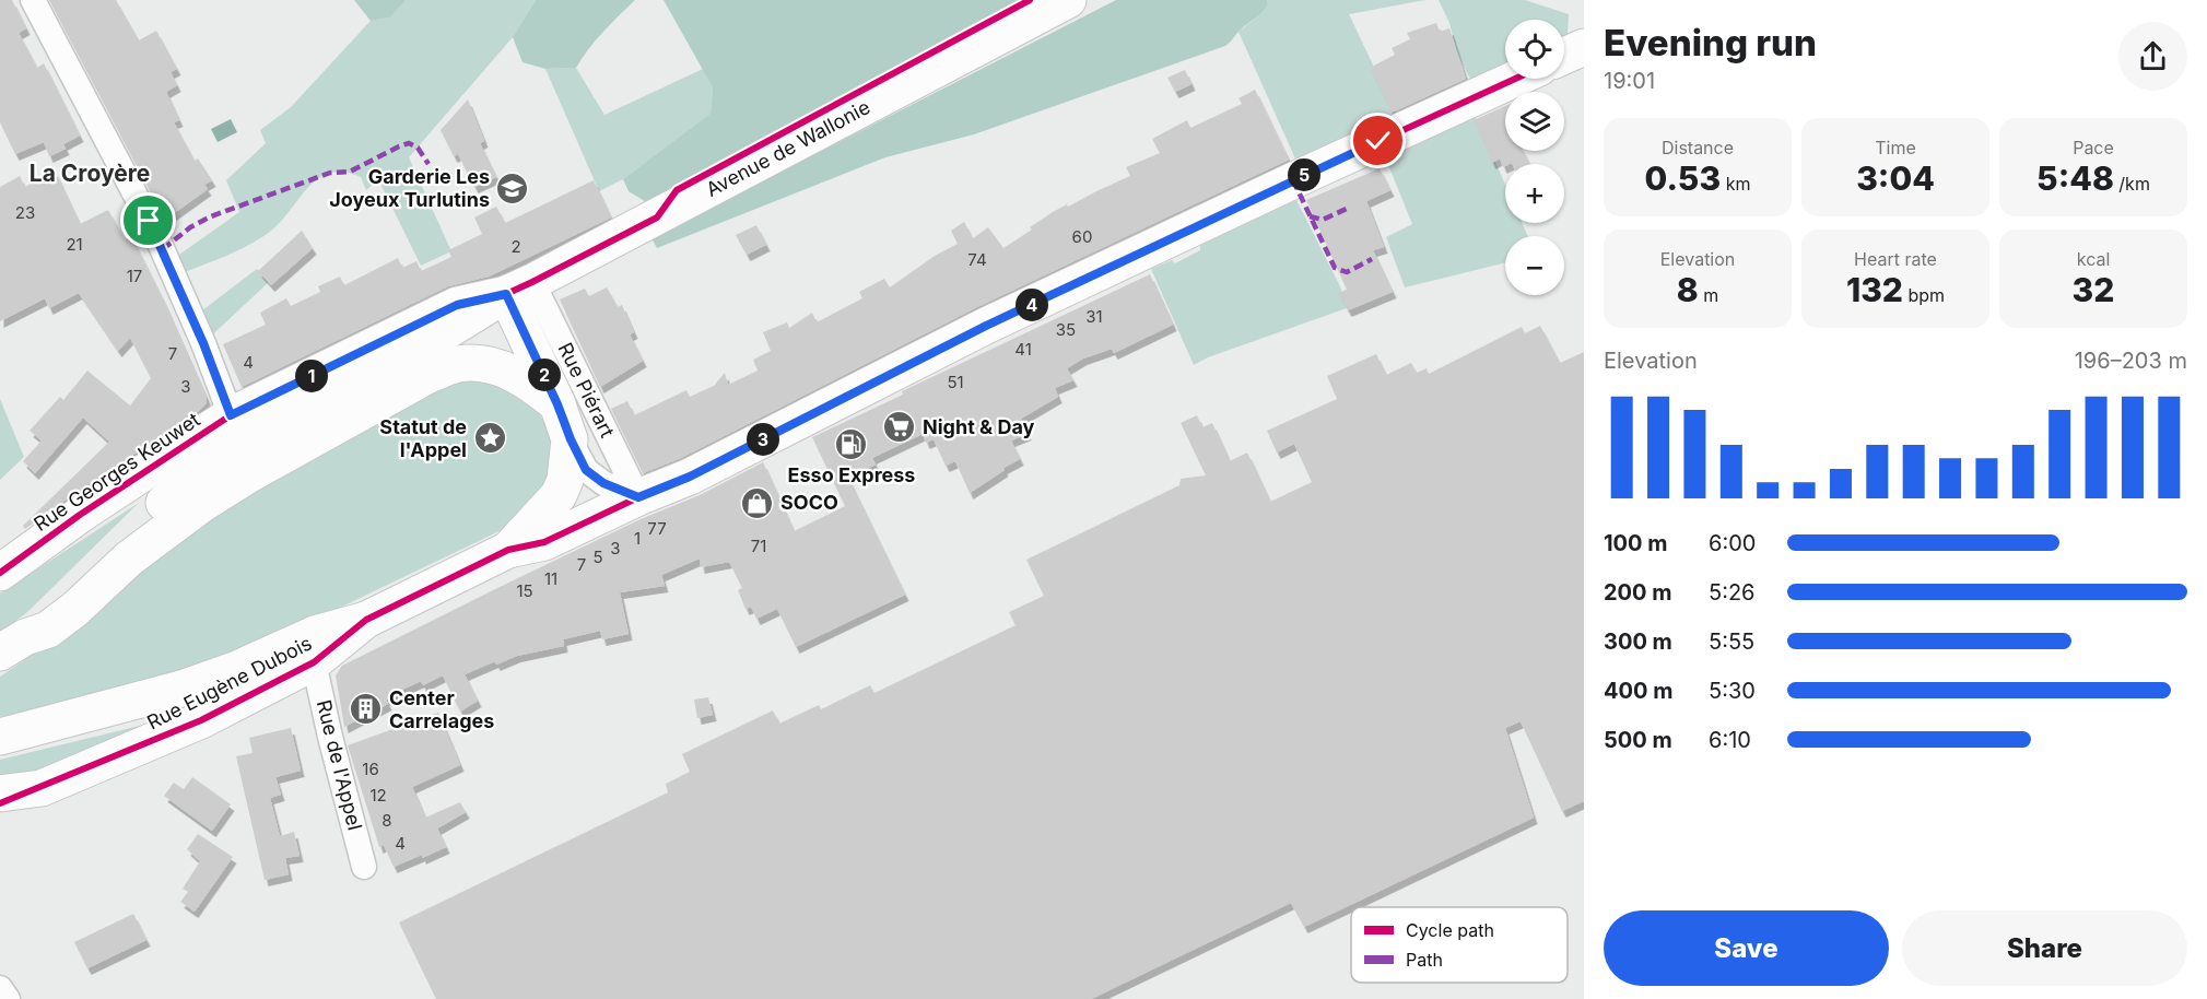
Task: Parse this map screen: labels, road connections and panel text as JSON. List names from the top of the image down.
{
  "streets": {
    "main road": ["Avenue de Wallonie", "Rue Georges Keuwet", "Rue Eugène Dubois"],
    "street": ["Rue Piérart", "Rue de l'Appel"]
  },
  "crossings": [
    ["Avenue de Wallonie", "Rue Piérart"],
    ["Avenue de Wallonie", "Rue Georges Keuwet"],
    ["Rue Piérart", "Rue Georges Keuwet"],
    ["Rue Piérart", "Rue Eugène Dubois"],
    ["Rue Eugène Dubois", "Rue de l'Appel"]
  ],
  "districts": ["La Croyère"],
  "places": {
    "school or university": ["Garderie Les Joyeux Turlutins"],
    "supermarket": ["Night & Day"],
    "place": ["Statut de l'Appel"],
    "fuel station": ["Esso Express"],
    "shop": ["SOCO"],
    "building": ["Center Carrelages"]
  },
  "house_numbers": [
    "23",
    "60",
    "21",
    "2",
    "74",
    "17",
    "31",
    "35",
    "41",
    "7",
    "4",
    "51",
    "3",
    "77",
    "1",
    "71",
    "3",
    "5",
    "7",
    "11",
    "15",
    "16",
    "12",
    "8",
    "4"
  ],
  "legend": ["Cycle path", "Path"],
  "page": {
    "heading": ["Evening run", "19:01"],
    "map_buttons": ["+", "−"],
    "stats": [
      ["Distance", "0.53 km"],
      ["Time", "3:04"],
      ["Pace", "5:48 /km"],
      ["Elevation", "8 m"],
      ["Heart rate", "132 bpm"],
      ["kcal", "32"]
    ],
    "pins": [
      "5",
      "4",
      "2",
      "1",
      "3"
    ],
    "chart": ["Elevation", "196–203 m"],
    "list": [
      {
        "name": "100 m",
        "note": "6:00"
      },
      {
        "name": "200 m",
        "note": "5:26"
      },
      {
        "name": "300 m",
        "note": "5:55"
      },
      {
        "name": "400 m",
        "note": "5:30"
      },
      {
        "name": "500 m",
        "note": "6:10"
      }
    ],
    "buttons": ["Save", "Share"]
  }
}
